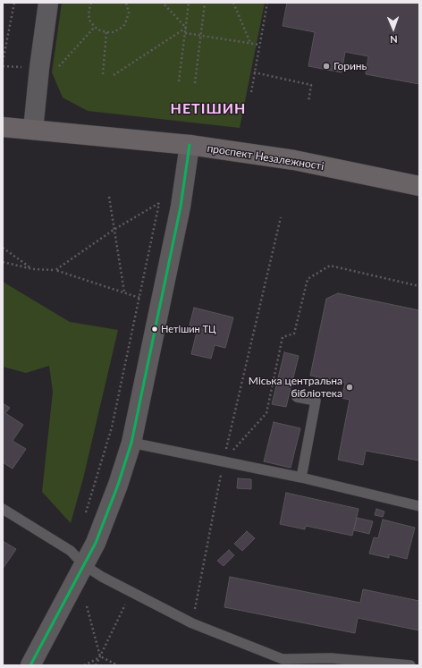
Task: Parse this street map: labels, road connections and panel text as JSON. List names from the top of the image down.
{
  "streets": {
    "main road": ["проспект Незалежності"]
  },
  "districts": ["НЕТІШИН"],
  "places": ["Горинь", "Нетішин ТЦ", "Міська центральна бібліотека"],
  "north": "bottom"
}
